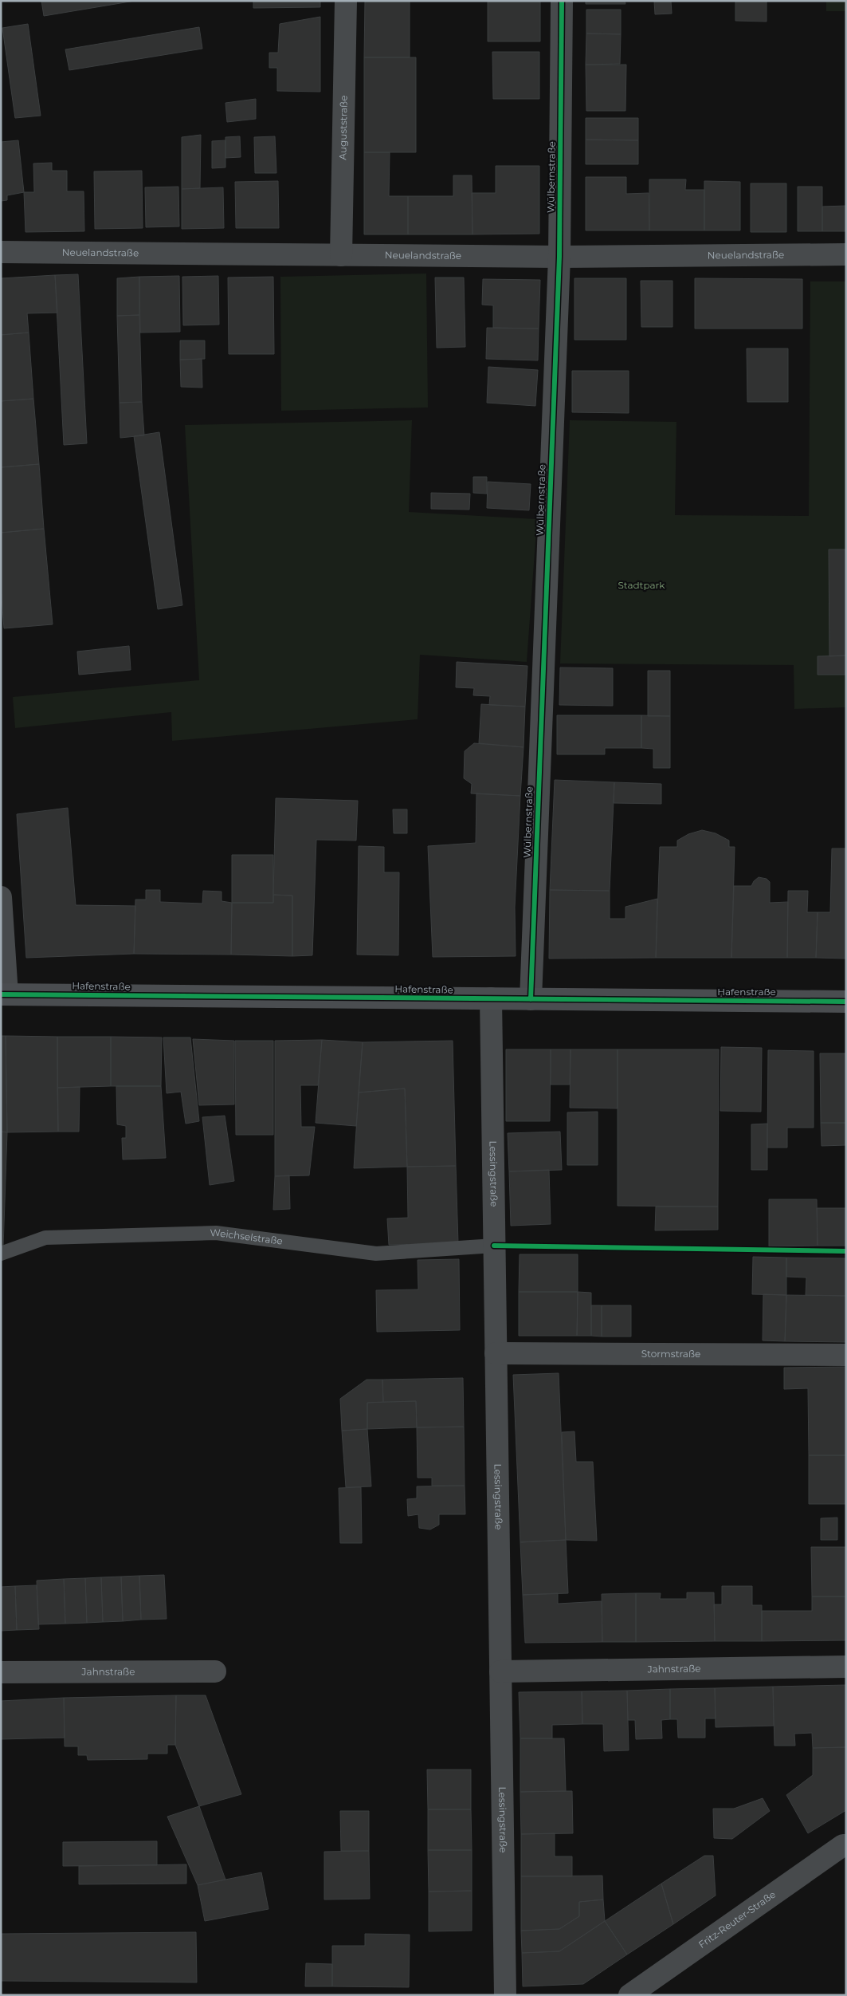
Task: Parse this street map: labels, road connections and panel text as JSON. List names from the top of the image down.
{
  "streets": {
    "street": [
      "Auguststraße",
      "Wülbernstraße",
      "Neuelandstraße",
      "Hafenstraße",
      "Lessingstraße",
      "Stormstraße",
      "Jahnstraße",
      "Fritz-Reuter-Straße"
    ],
    "lane": ["Weichselstraße"]
  },
  "crossings": [
    ["Auguststraße", "Neuelandstraße"],
    ["Wülbernstraße", "Neuelandstraße"],
    ["Wülbernstraße", "Hafenstraße"],
    ["Hafenstraße", "Lessingstraße"],
    ["Lessingstraße", "Weichselstraße"],
    ["Lessingstraße", "Stormstraße"],
    ["Lessingstraße", "Jahnstraße"]
  ],
  "parks": ["Stadtpark"]
}
